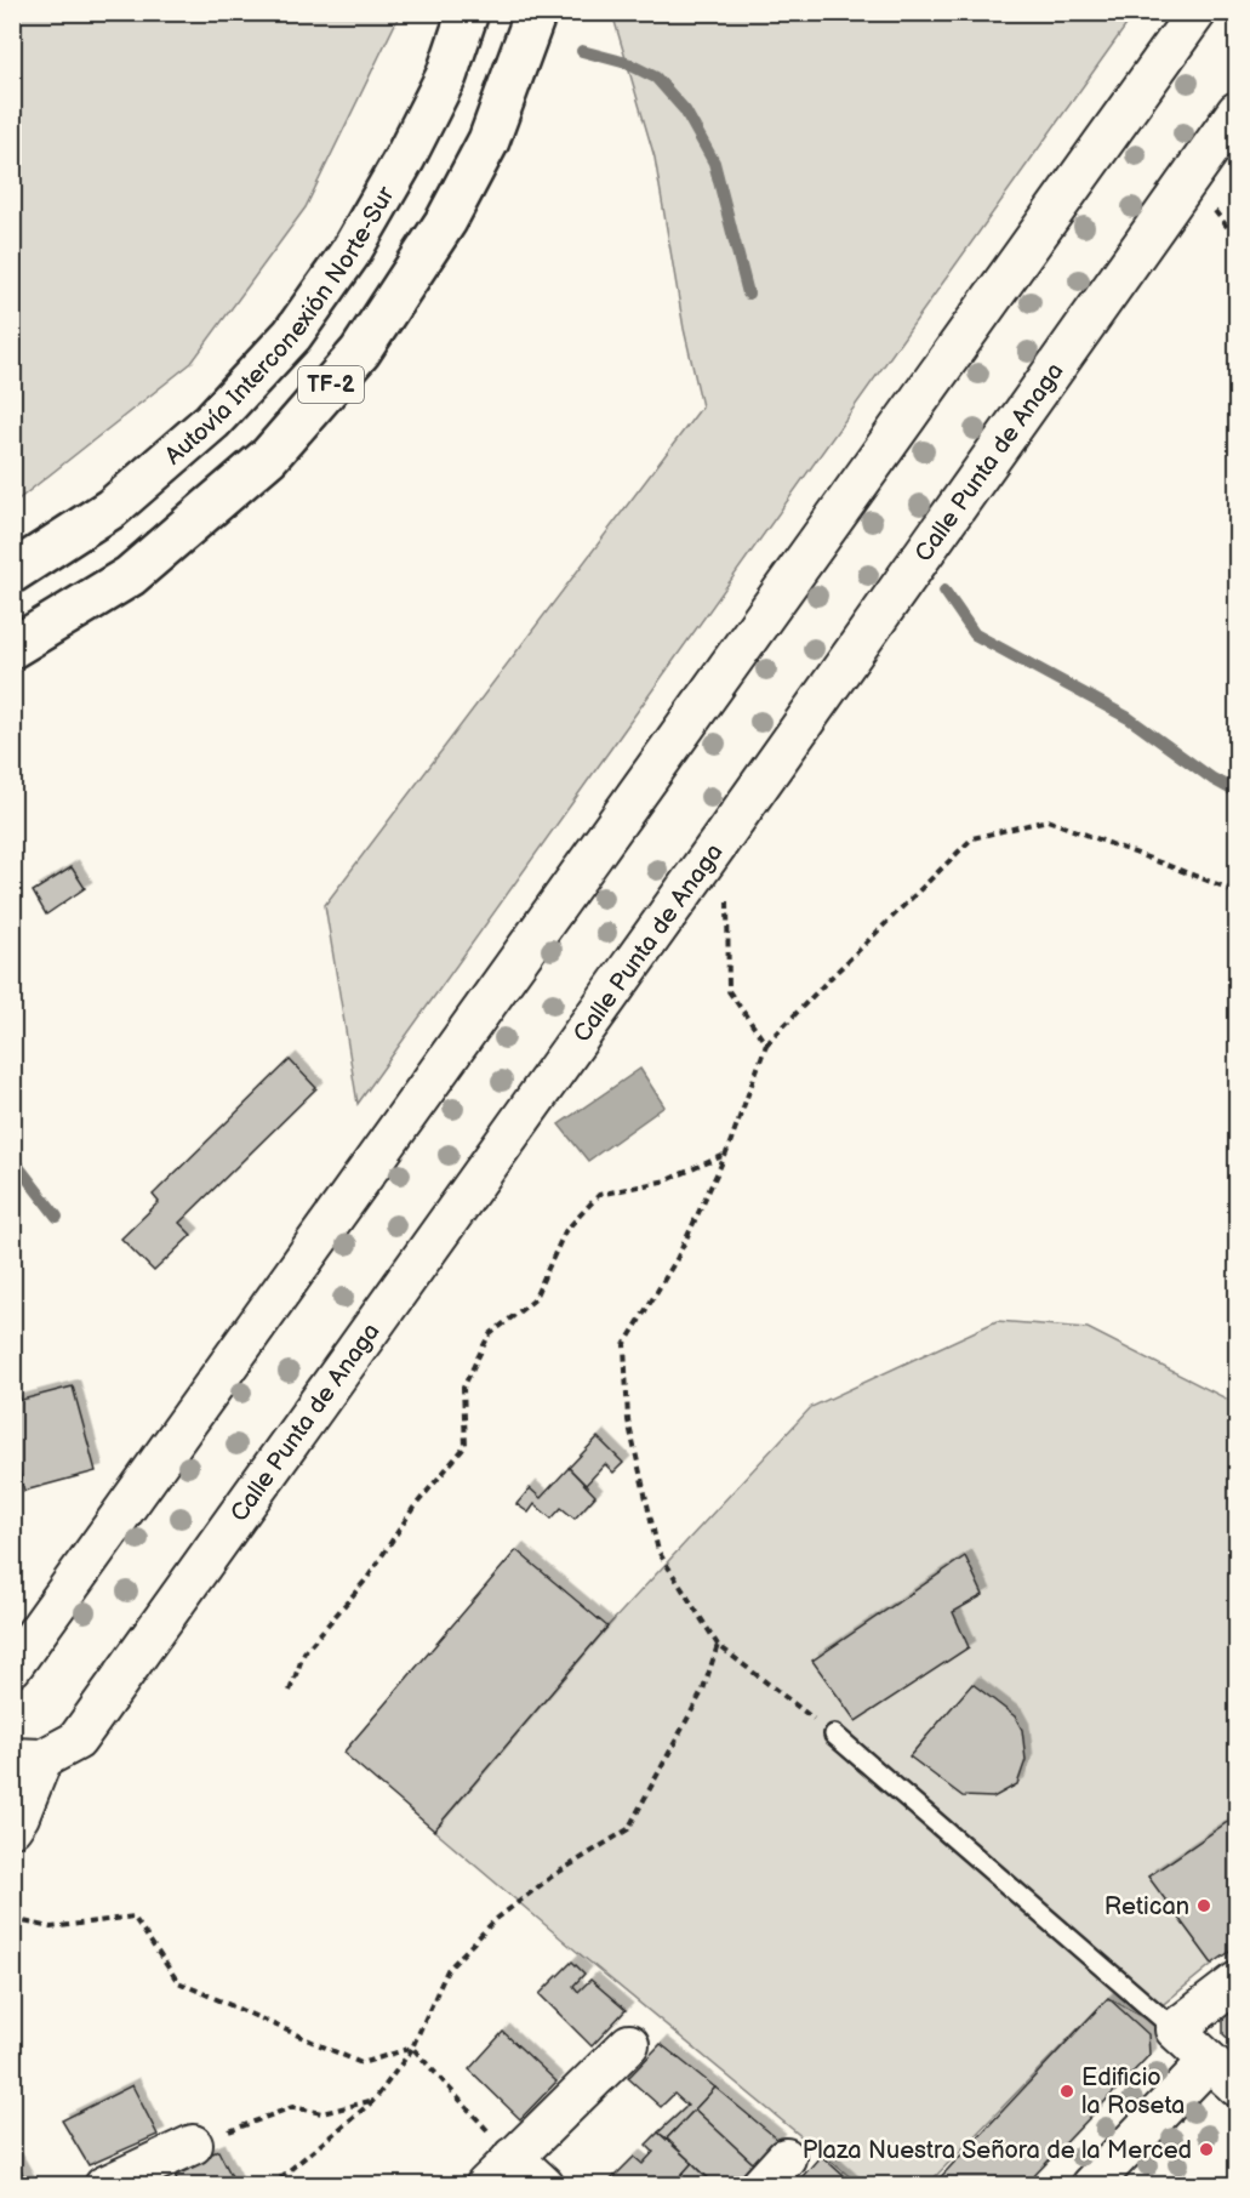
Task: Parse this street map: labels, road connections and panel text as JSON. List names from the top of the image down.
{
  "streets": {
    "highway": ["Autovía Interconexión Norte-Sur", "TF-2"],
    "street": ["Calle Punta de Anaga"]
  },
  "places": ["Retican", "Edificio la Roseta", "Plaza Nuestra Señora de la Merced"]
}
